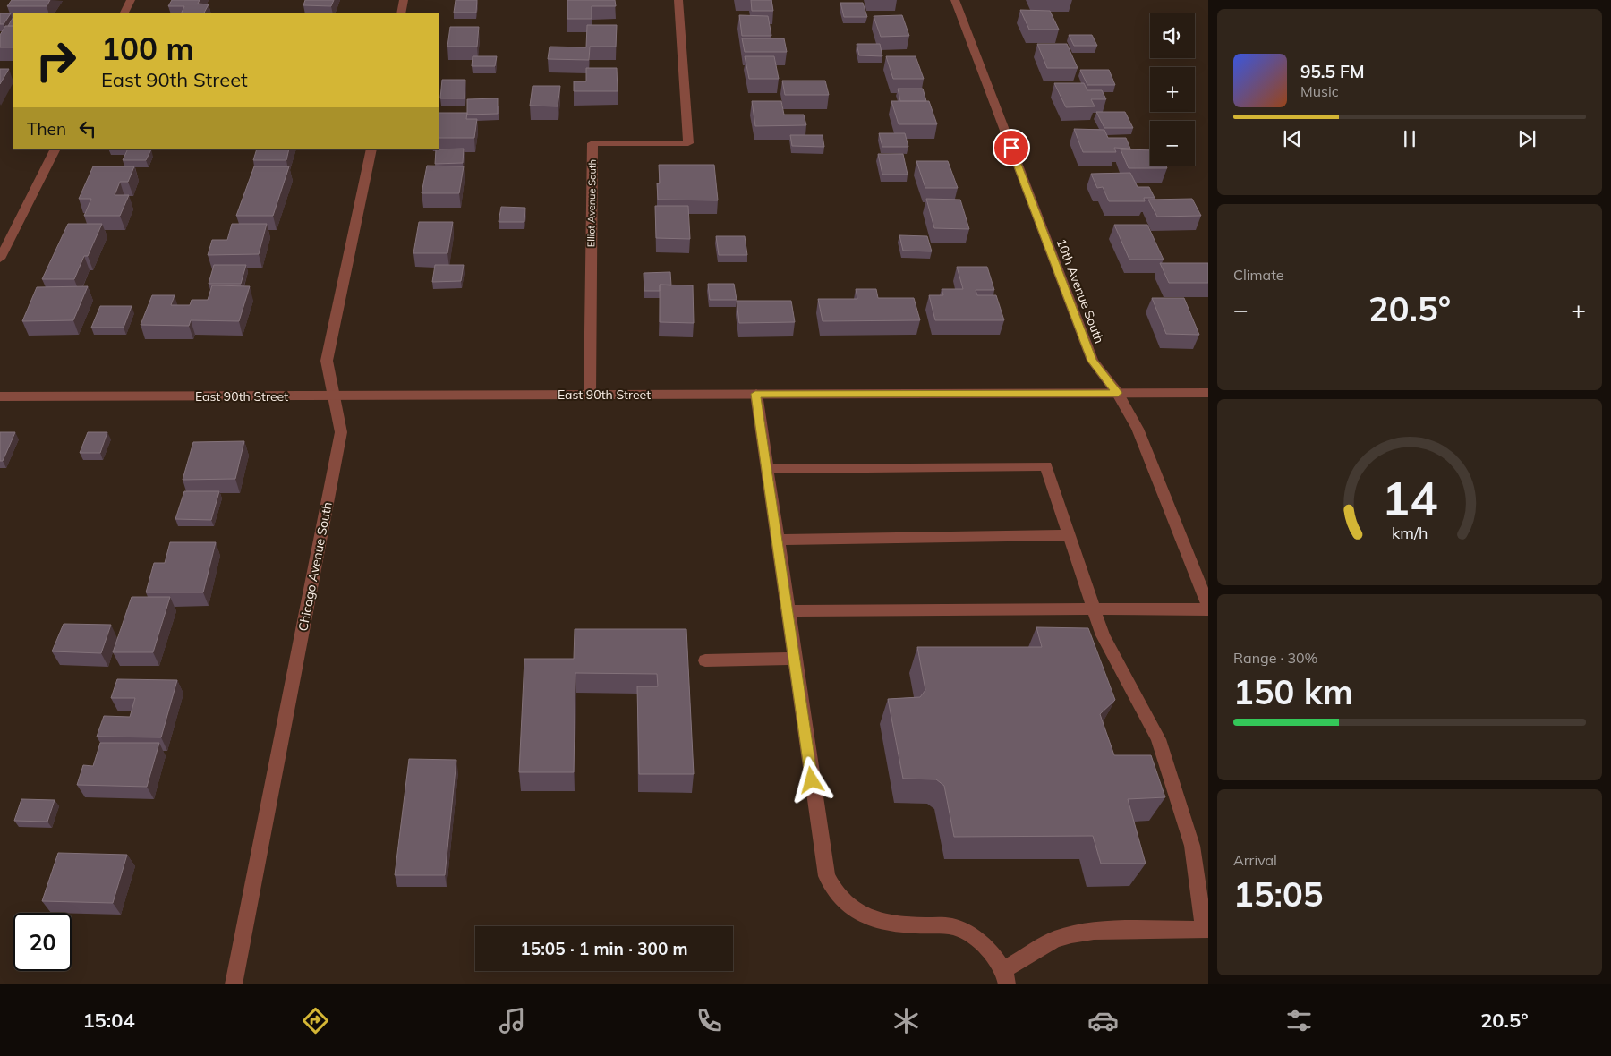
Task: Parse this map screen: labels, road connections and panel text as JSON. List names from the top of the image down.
{
  "streets": {
    "street": [
      "Elliot Avenue South",
      "10th Avenue South",
      "East 90th Street",
      "Chicago Avenue South"
    ]
  },
  "crossings": [
    ["Elliot Avenue South", "East 90th Street"],
    ["10th Avenue South", "East 90th Street"],
    ["East 90th Street", "Chicago Avenue South"]
  ],
  "page": {
    "map_buttons": ["+", "−"],
    "turn": ["100 m", "East 90th Street"],
    "song": ["95.5 FM", "Music"],
    "then": "Then",
    "tile": [
      "Climate",
      ["Range · 30%", "150 km"],
      ["Arrival", "15:05"]
    ],
    "heat": ["−", "20.5°", "+"],
    "limit": "20",
    "trip": "15:05 · 1 min · 300 m",
    "tabs": ["15:04", "20.5°"],
    "gauge": ["14", "km/h"]
  }
}
